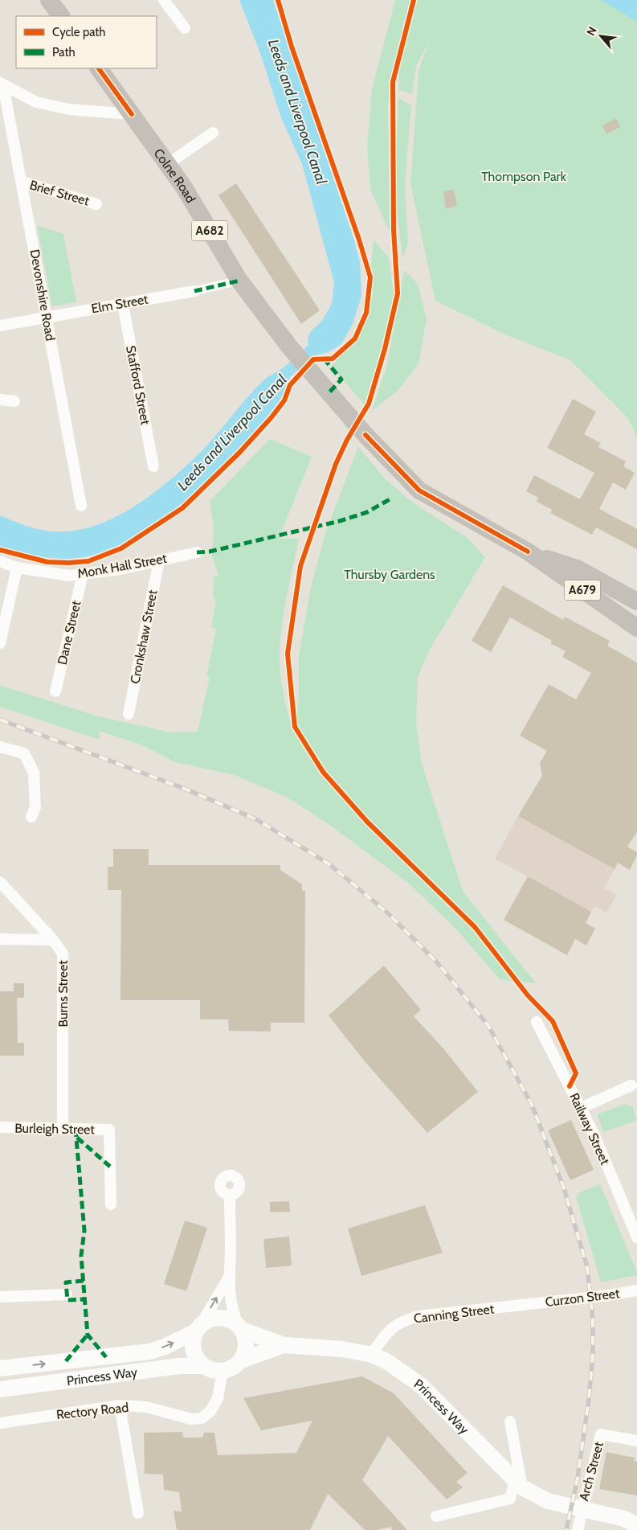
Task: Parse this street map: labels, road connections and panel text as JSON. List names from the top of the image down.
{
  "streets": {
    "main road": [
      "Colne Road",
      "A682",
      "A679",
      "Princess Way"
    ],
    "street": [
      "Brief Street",
      "Devonshire Road",
      "Elm Street",
      "Stafford Street",
      "Monk Hall Street",
      "Dane Street",
      "Cronkshaw Street",
      "Burns Street",
      "Burleigh Street",
      "Railway Street",
      "Curzon Street",
      "Canning Street",
      "Rectory Road",
      "Arch Street"
    ]
  },
  "crossings": [
    ["Colne Road", "Elm Street"],
    ["Colne Road", "A679"],
    ["Brief Street", "Devonshire Road"],
    ["Devonshire Road", "Elm Street"],
    ["Elm Street", "Stafford Street"],
    ["Monk Hall Street", "Dane Street"],
    ["Monk Hall Street", "Cronkshaw Street"],
    ["Burns Street", "Burleigh Street"],
    ["Curzon Street", "Canning Street"],
    ["Canning Street", "Princess Way"],
    ["Princess Way", "Rectory Road"],
    ["Princess Way", "Arch Street"]
  ],
  "water": ["Leeds and Liverpool Canal"],
  "parks": ["Thompson Park", "Thursby Gardens"],
  "legend": ["Cycle path", "Path"],
  "north": "top left"
}
